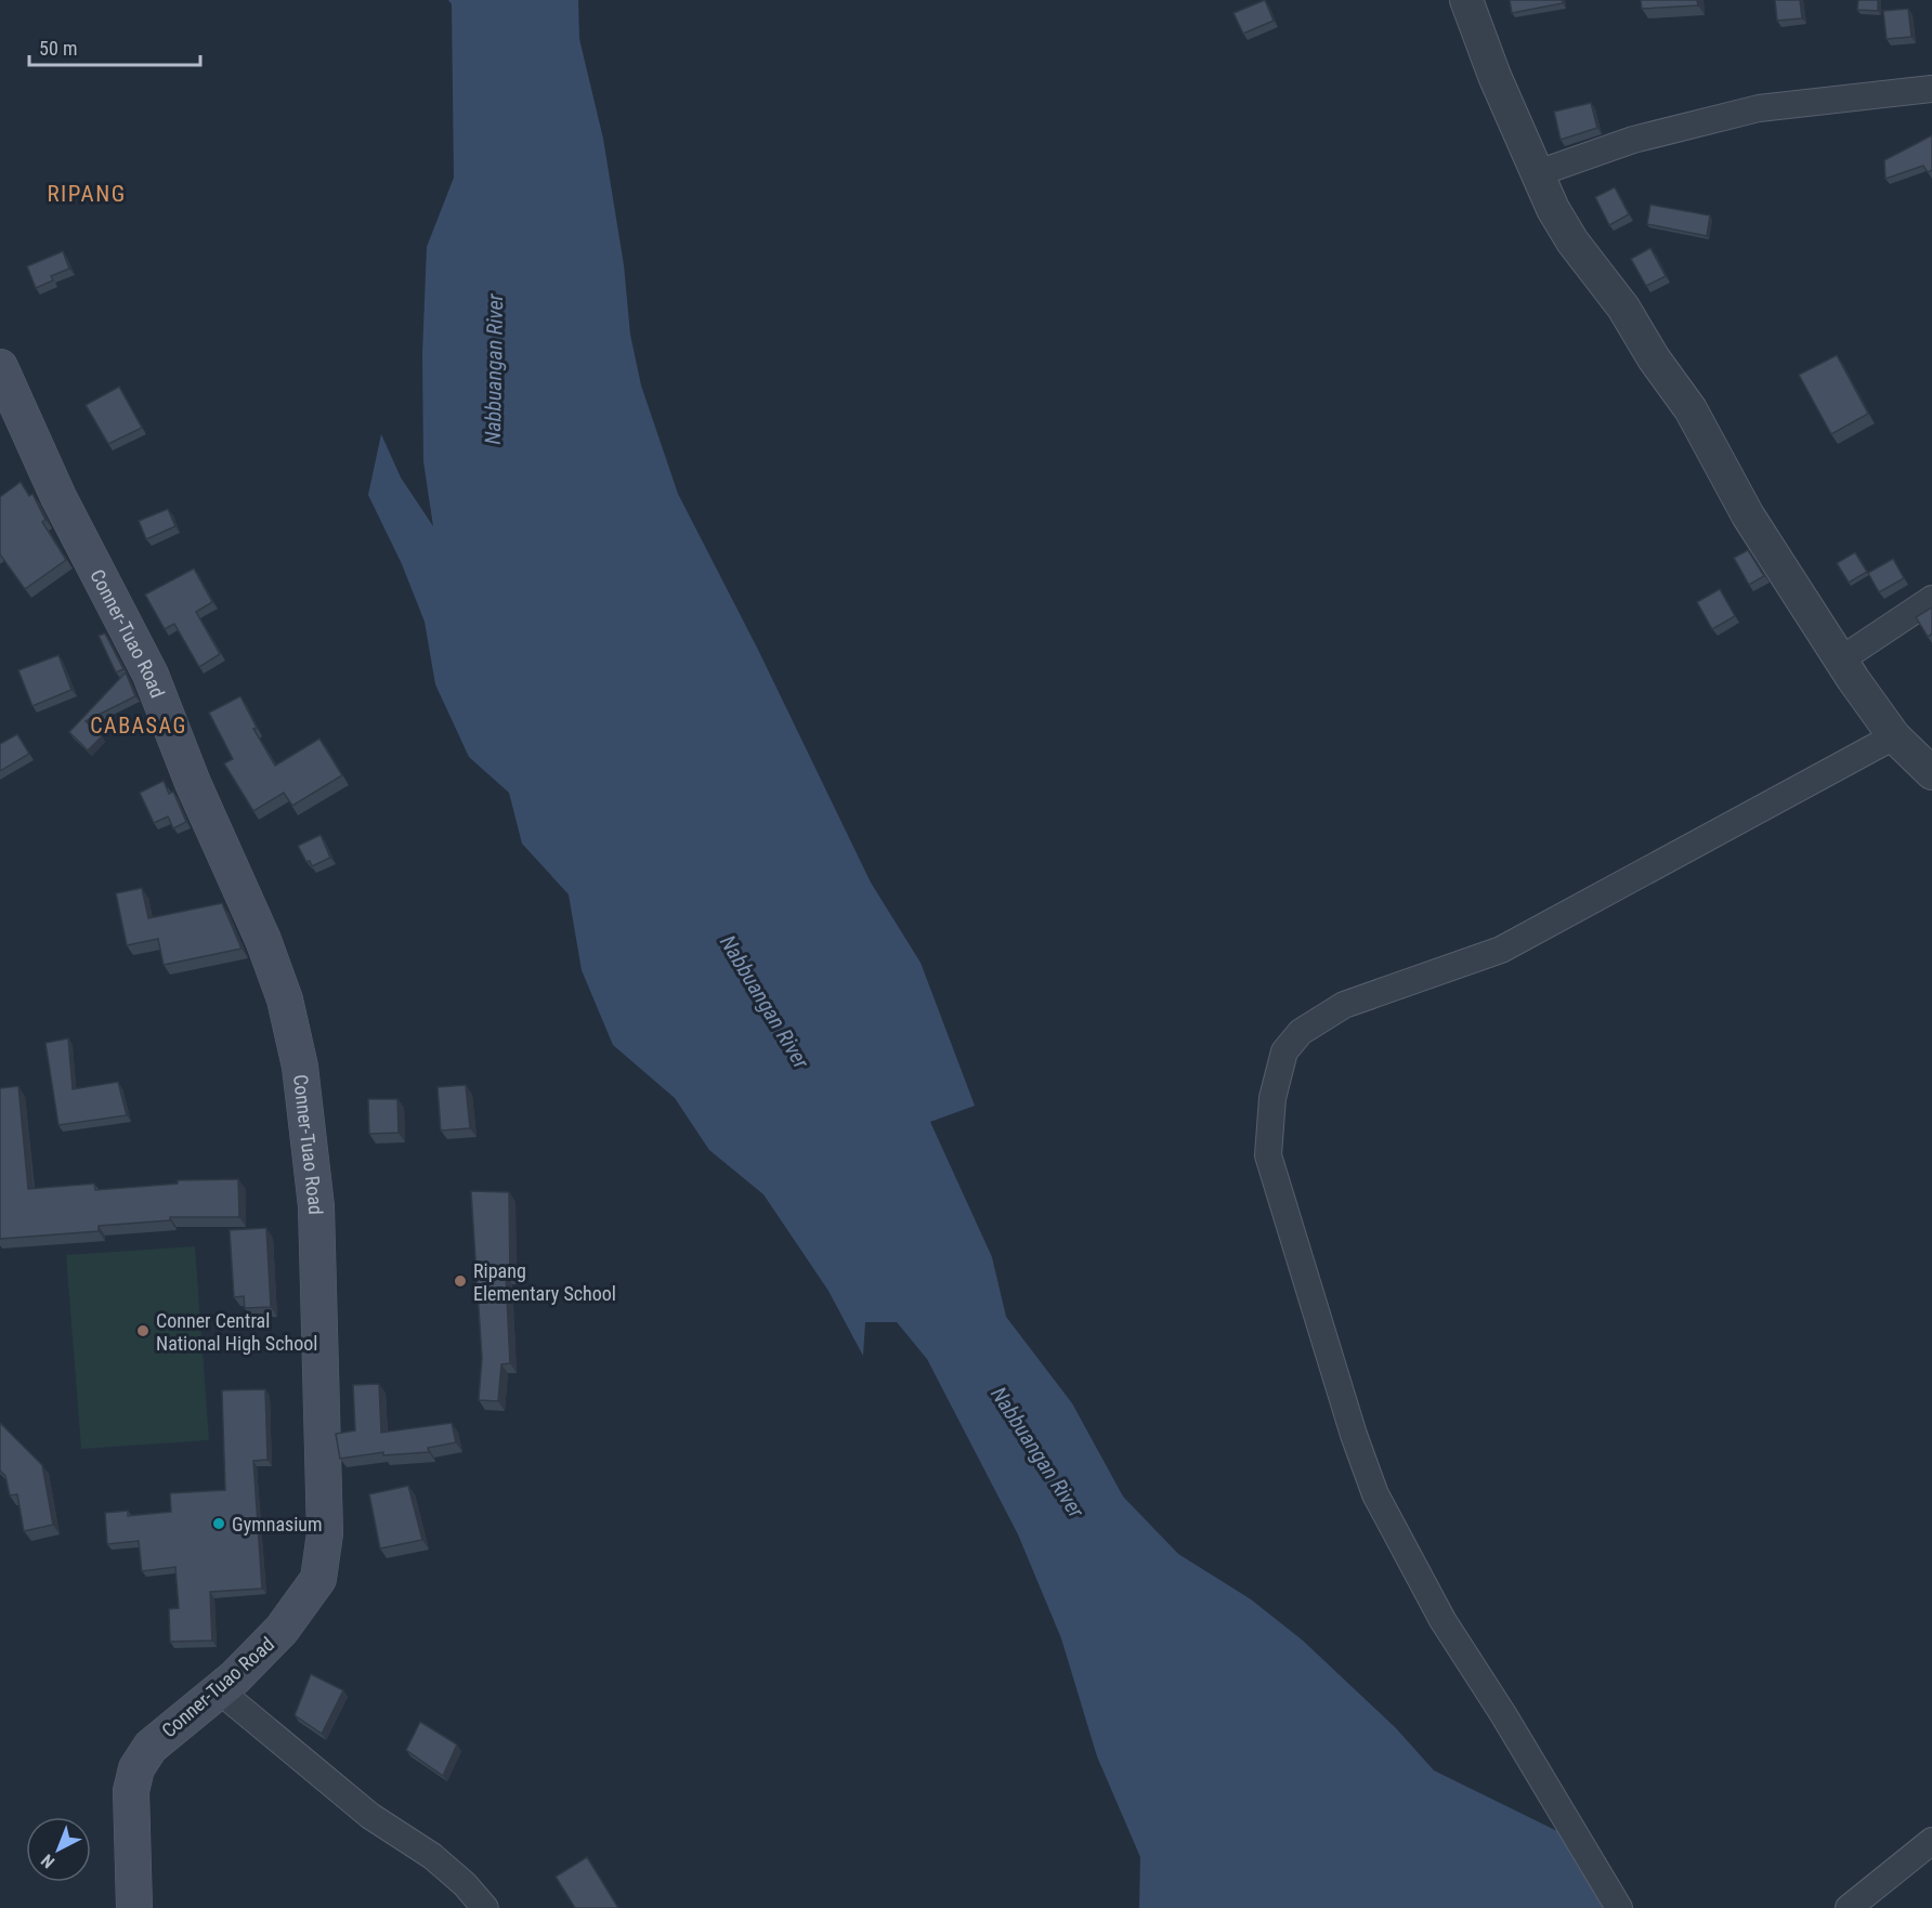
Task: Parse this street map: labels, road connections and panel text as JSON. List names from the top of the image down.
{
  "streets": {
    "main road": ["Conner-Tuao Road"]
  },
  "districts": ["RIPANG", "CABASAG"],
  "water": ["Nabbuangan River"],
  "places": ["Ripang Elementary School", "Conner Central National High School", "Gymnasium"],
  "scale_bar": "50 m",
  "north": "bottom left"
}
